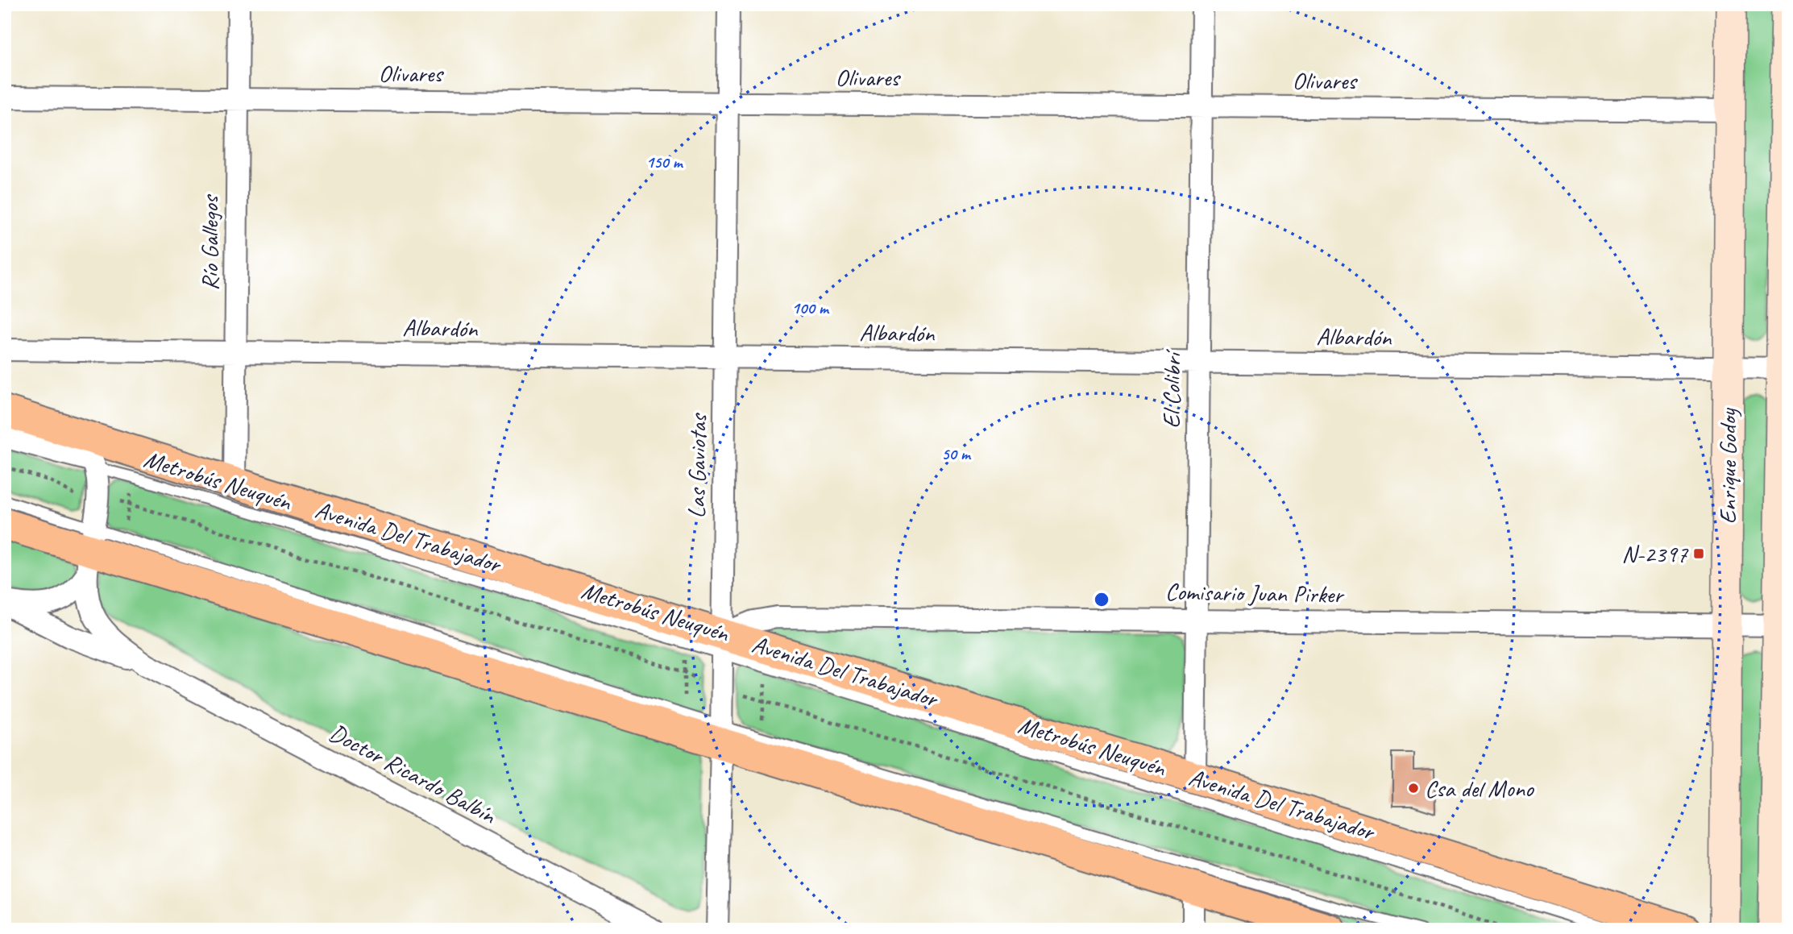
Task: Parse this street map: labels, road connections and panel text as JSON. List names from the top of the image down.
{
  "streets": {
    "main road": ["Enrique Godoy", "Avenida Del Trabajador"],
    "street": [
      "Olivares",
      "Río Gallegos",
      "Albardón",
      "El Colibrí",
      "Las Gaviotas",
      "Comisario Juan Pirker",
      "Doctor Ricardo Balbín"
    ],
    "lane": ["Metrobús Neuquén"]
  },
  "crossings": [
    ["Olivares", "Río Gallegos"],
    ["Olivares", "El Colibrí"],
    ["Olivares", "Las Gaviotas"],
    ["Olivares", "Enrique Godoy"],
    ["Río Gallegos", "Albardón"],
    ["Río Gallegos", "Avenida Del Trabajador"],
    ["Albardón", "El Colibrí"],
    ["Albardón", "Las Gaviotas"],
    ["Albardón", "Enrique Godoy"],
    ["El Colibrí", "Avenida Del Trabajador"],
    ["El Colibrí", "Comisario Juan Pirker"],
    ["Las Gaviotas", "Metrobús Neuquén"],
    ["Las Gaviotas", "Avenida Del Trabajador"],
    ["Las Gaviotas", "Comisario Juan Pirker"],
    ["Enrique Godoy", "Comisario Juan Pirker"],
    ["Metrobús Neuquén", "Avenida Del Trabajador"],
    ["Metrobús Neuquén", "Comisario Juan Pirker"],
    ["Metrobús Neuquén", "Doctor Ricardo Balbín"],
    ["Avenida Del Trabajador", "Comisario Juan Pirker"],
    ["Avenida Del Trabajador", "Doctor Ricardo Balbín"]
  ],
  "places": {
    "transit": ["N-2397"],
    "other": ["Csa del Mono"]
  },
  "rings": ["150 m", "100 m", "50 m"]
}
